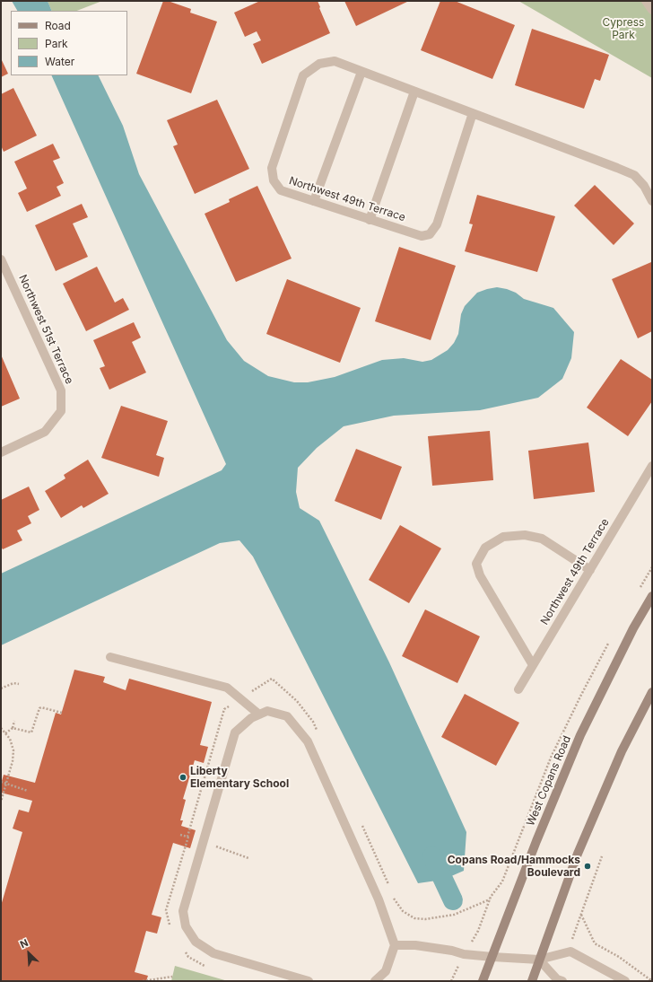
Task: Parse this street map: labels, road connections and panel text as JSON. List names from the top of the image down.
{
  "streets": {
    "main road": ["West Copans Road"],
    "street": ["Northwest 49th Terrace", "Northwest 51st Terrace"]
  },
  "parks": ["Cypress Park"],
  "places": ["Liberty Elementary School", "Copans Road/Hammocks Boulevard"],
  "legend": ["Road", "Park", "Water"],
  "north": "top left"
}
